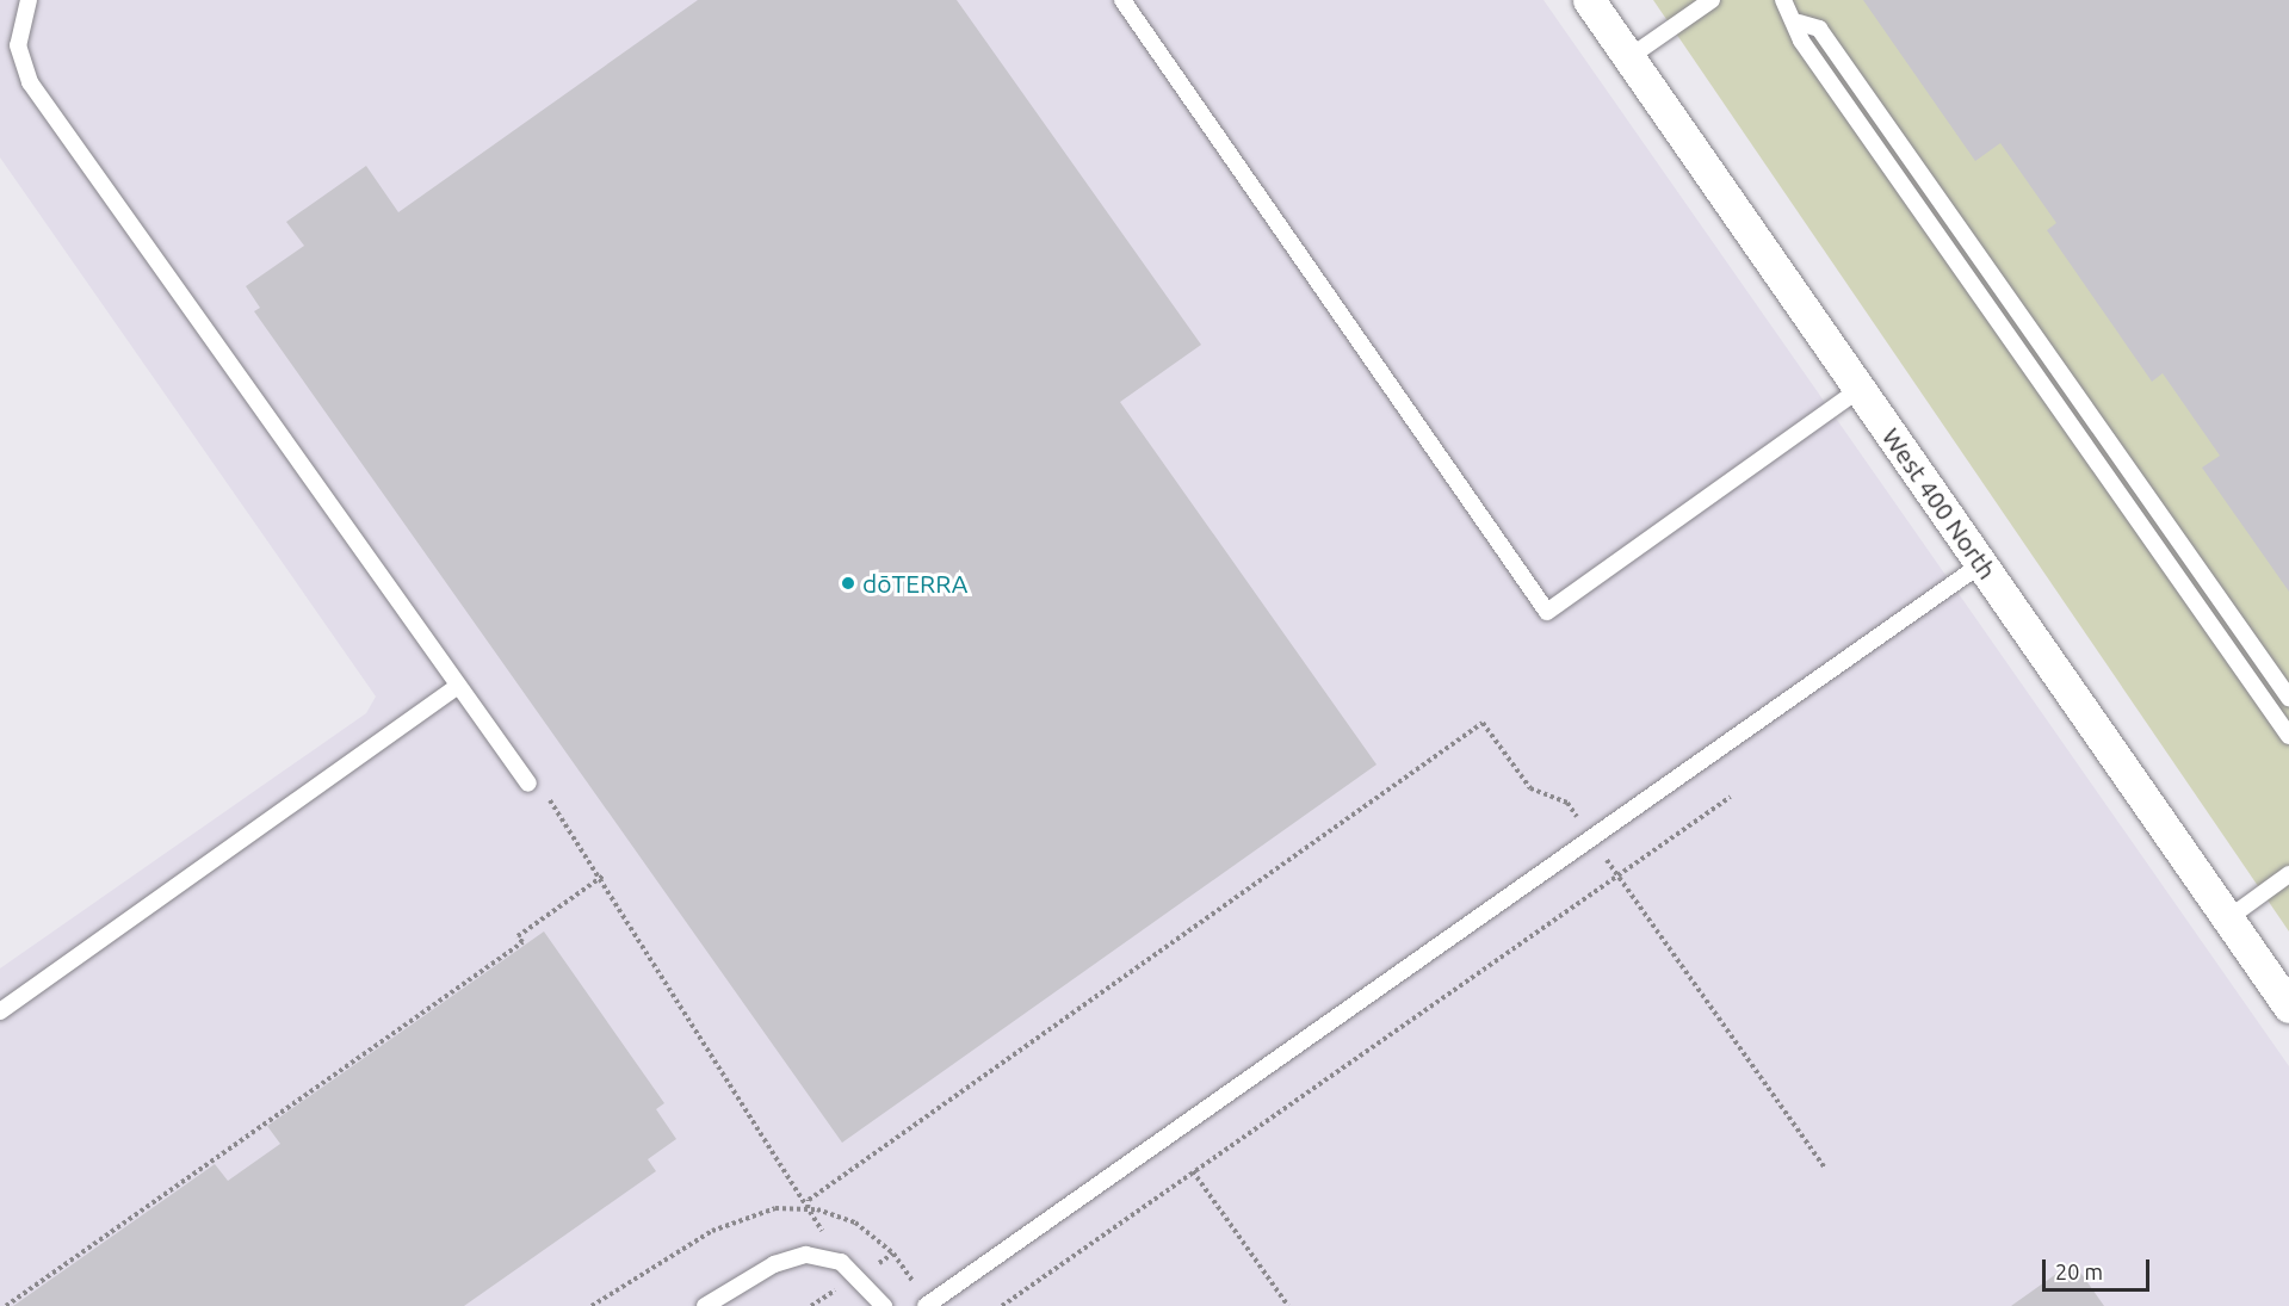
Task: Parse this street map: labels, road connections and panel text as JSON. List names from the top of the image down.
{
  "streets": {
    "street": ["West 400 North"]
  },
  "places": ["dōTERRA"],
  "scale_bar": "20 m"
}
